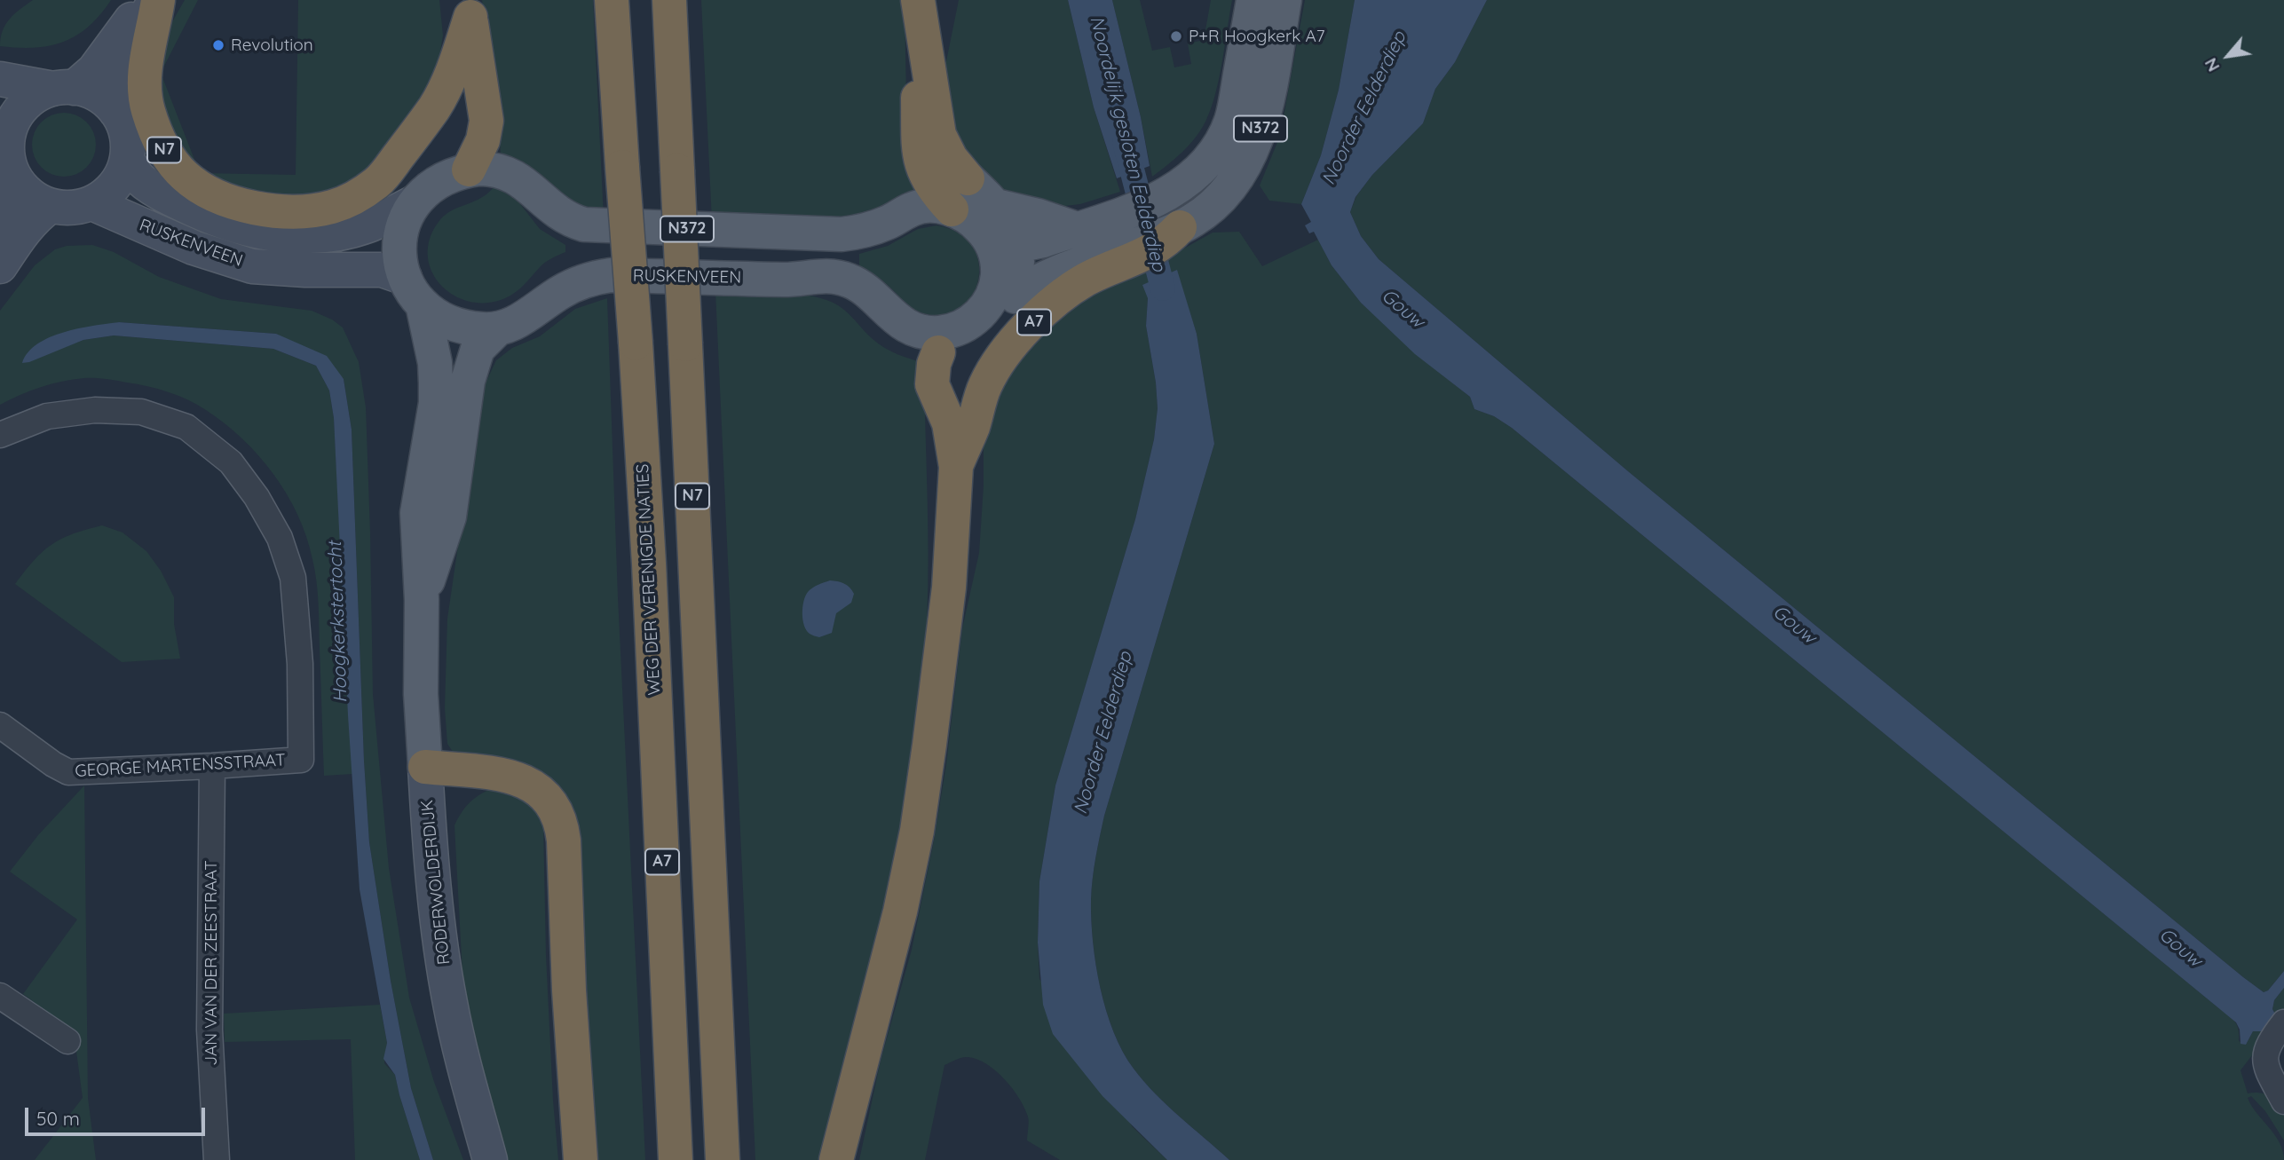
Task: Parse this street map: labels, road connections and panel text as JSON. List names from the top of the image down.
{
  "streets": {
    "highway": ["N7", "A7", "WEG DER VERENIGDE NATIES"],
    "main road": ["N372", "RUSKENVEEN", "RODERWOLDERDIJK"],
    "street": ["GEORGE MARTENSSTRAAT", "JAN VAN DER ZEESTRAAT"]
  },
  "crossings": [
    ["N372", "N7"],
    ["N372", "RUSKENVEEN"],
    ["N372", "A7"],
    ["N372", "RODERWOLDERDIJK"],
    ["RUSKENVEEN", "A7"],
    ["RUSKENVEEN", "RODERWOLDERDIJK"],
    ["GEORGE MARTENSSTRAAT", "JAN VAN DER ZEESTRAAT"]
  ],
  "water": [
    "Noorder Eelderdiep",
    "Noordelijk gesloten Eelderdiep",
    "Gouw",
    "Hoogkerkstertocht"
  ],
  "places": ["P+R Hoogkerk A7", "Revolution"],
  "scale_bar": "50 m",
  "north": "bottom left"
}
